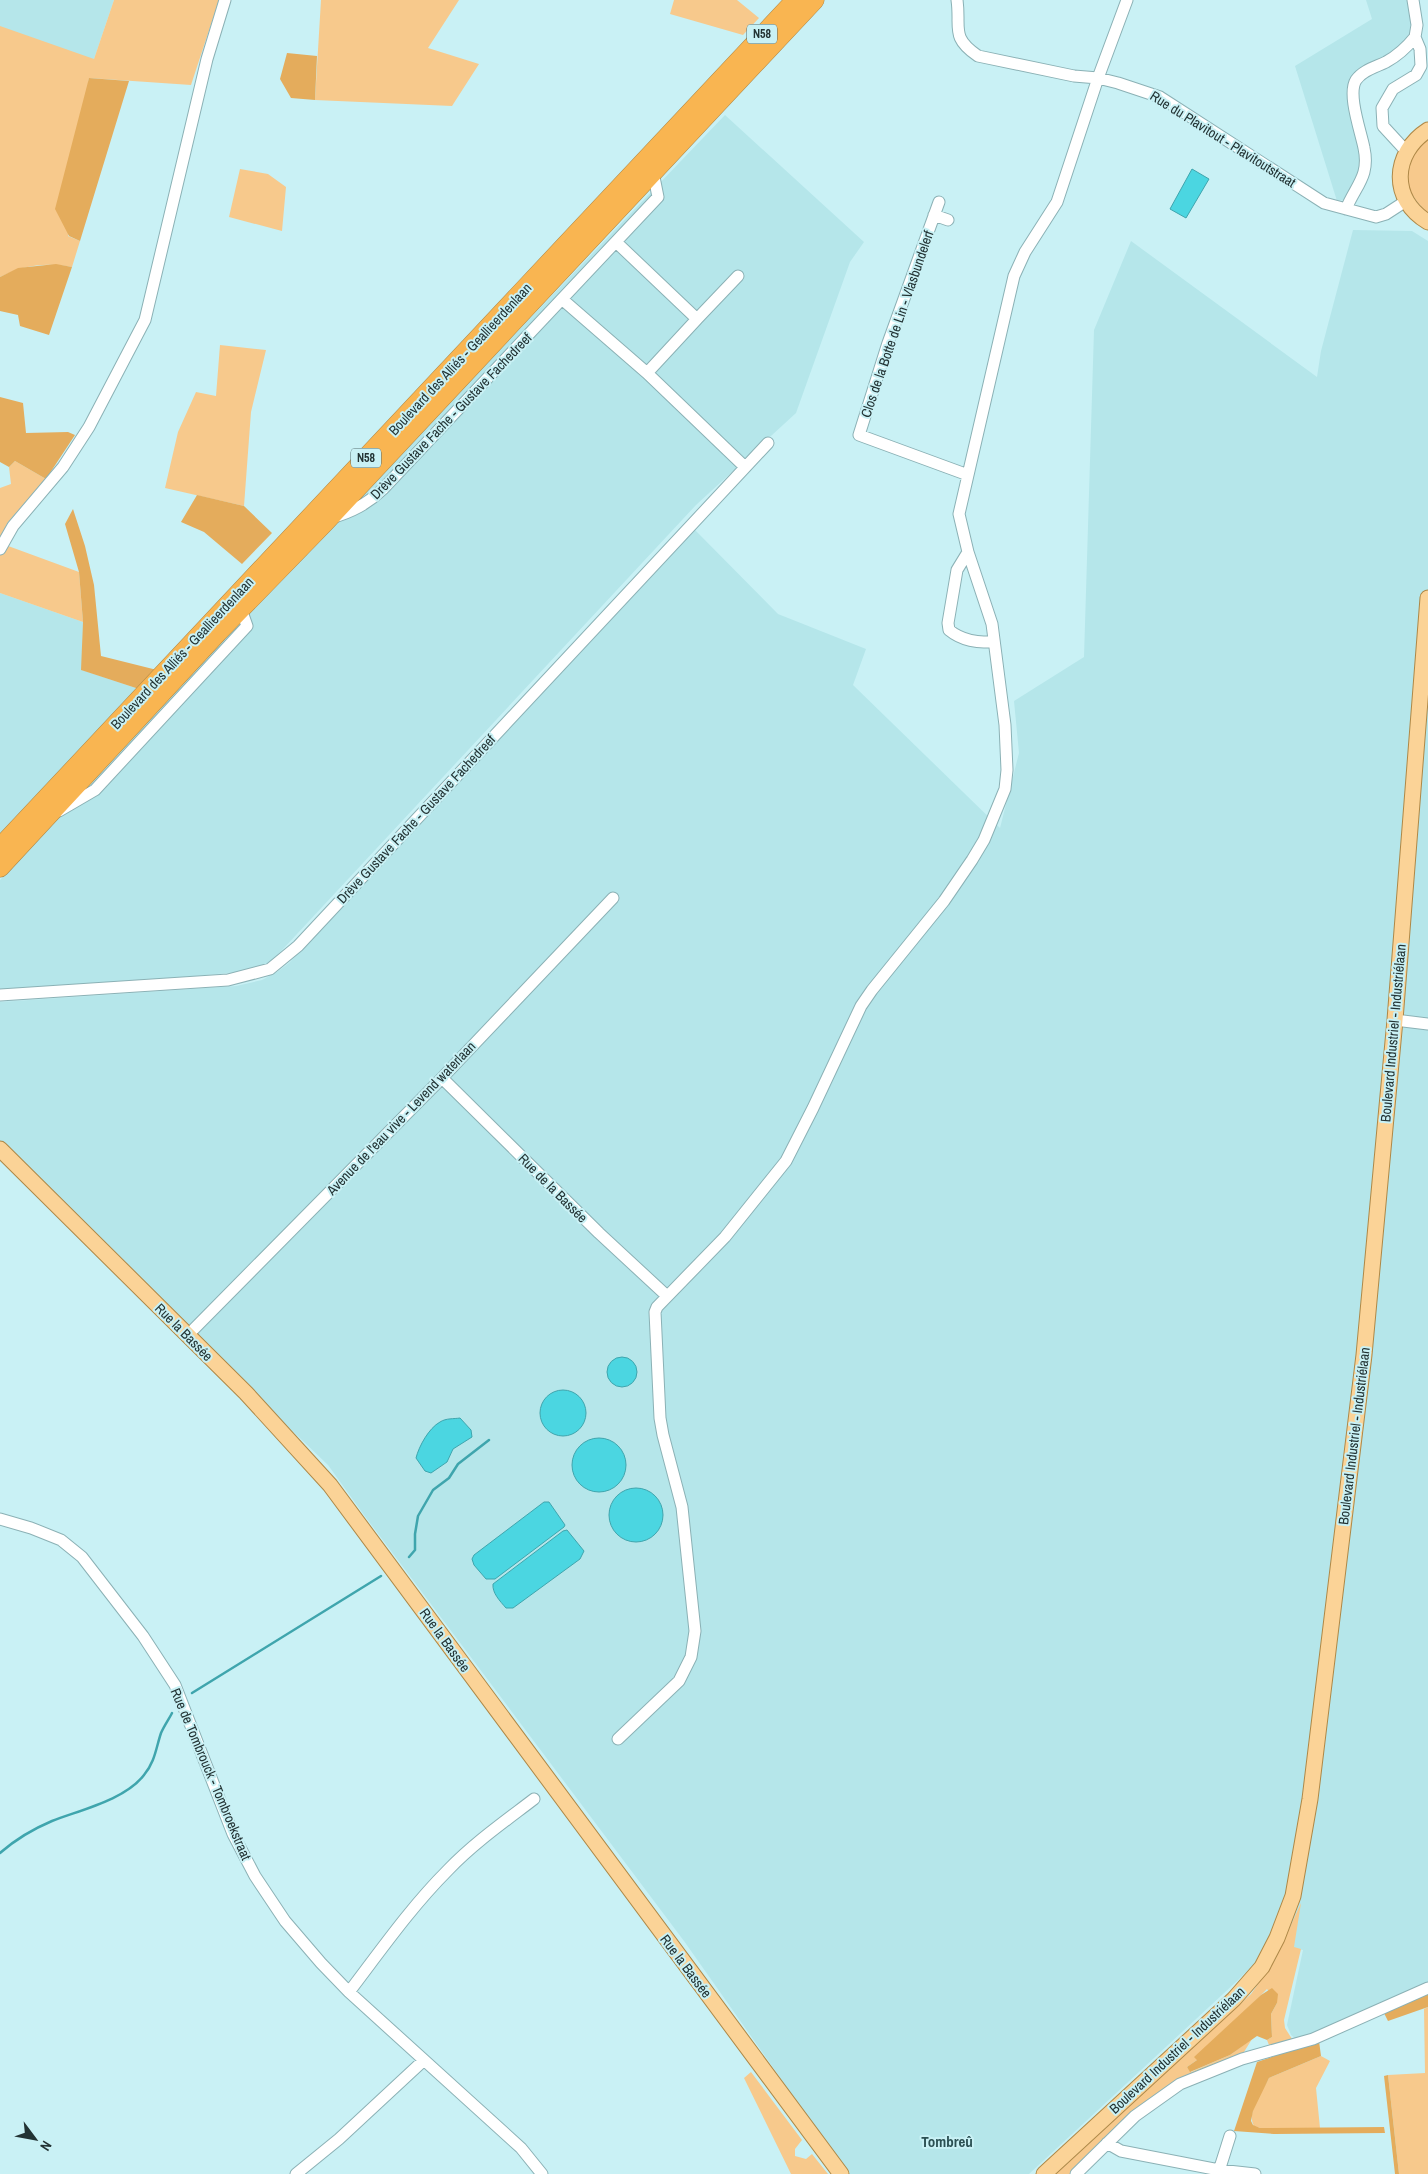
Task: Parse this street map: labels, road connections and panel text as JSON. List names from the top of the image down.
{
  "streets": {
    "highway": ["N58", "Boulevard des Alliés - Geallieerdenlaan"],
    "main road": ["Boulevard Industriel - Industriélaan", "Rue la Bassée"],
    "street": [
      "Rue du Plavitout - Plavitoutstraat",
      "Clos de la Botte de Lin - Vlasbundelerf",
      "Drève Gustave Fache - Gustave Fachedreef",
      "Avenue de l'eau vive - Levend waterlaan",
      "Rue de la Bassée",
      "Rue de Tombrouck - Tombroekstraat"
    ]
  },
  "crossings": [
    ["Boulevard des Alliés - Geallieerdenlaan", "Drève Gustave Fache - Gustave Fachedreef"],
    ["Avenue de l'eau vive - Levend waterlaan", "Rue de la Bassée"],
    ["Avenue de l'eau vive - Levend waterlaan", "Rue la Bassée"]
  ],
  "districts": ["Tombreû"],
  "north": "bottom right"
}
